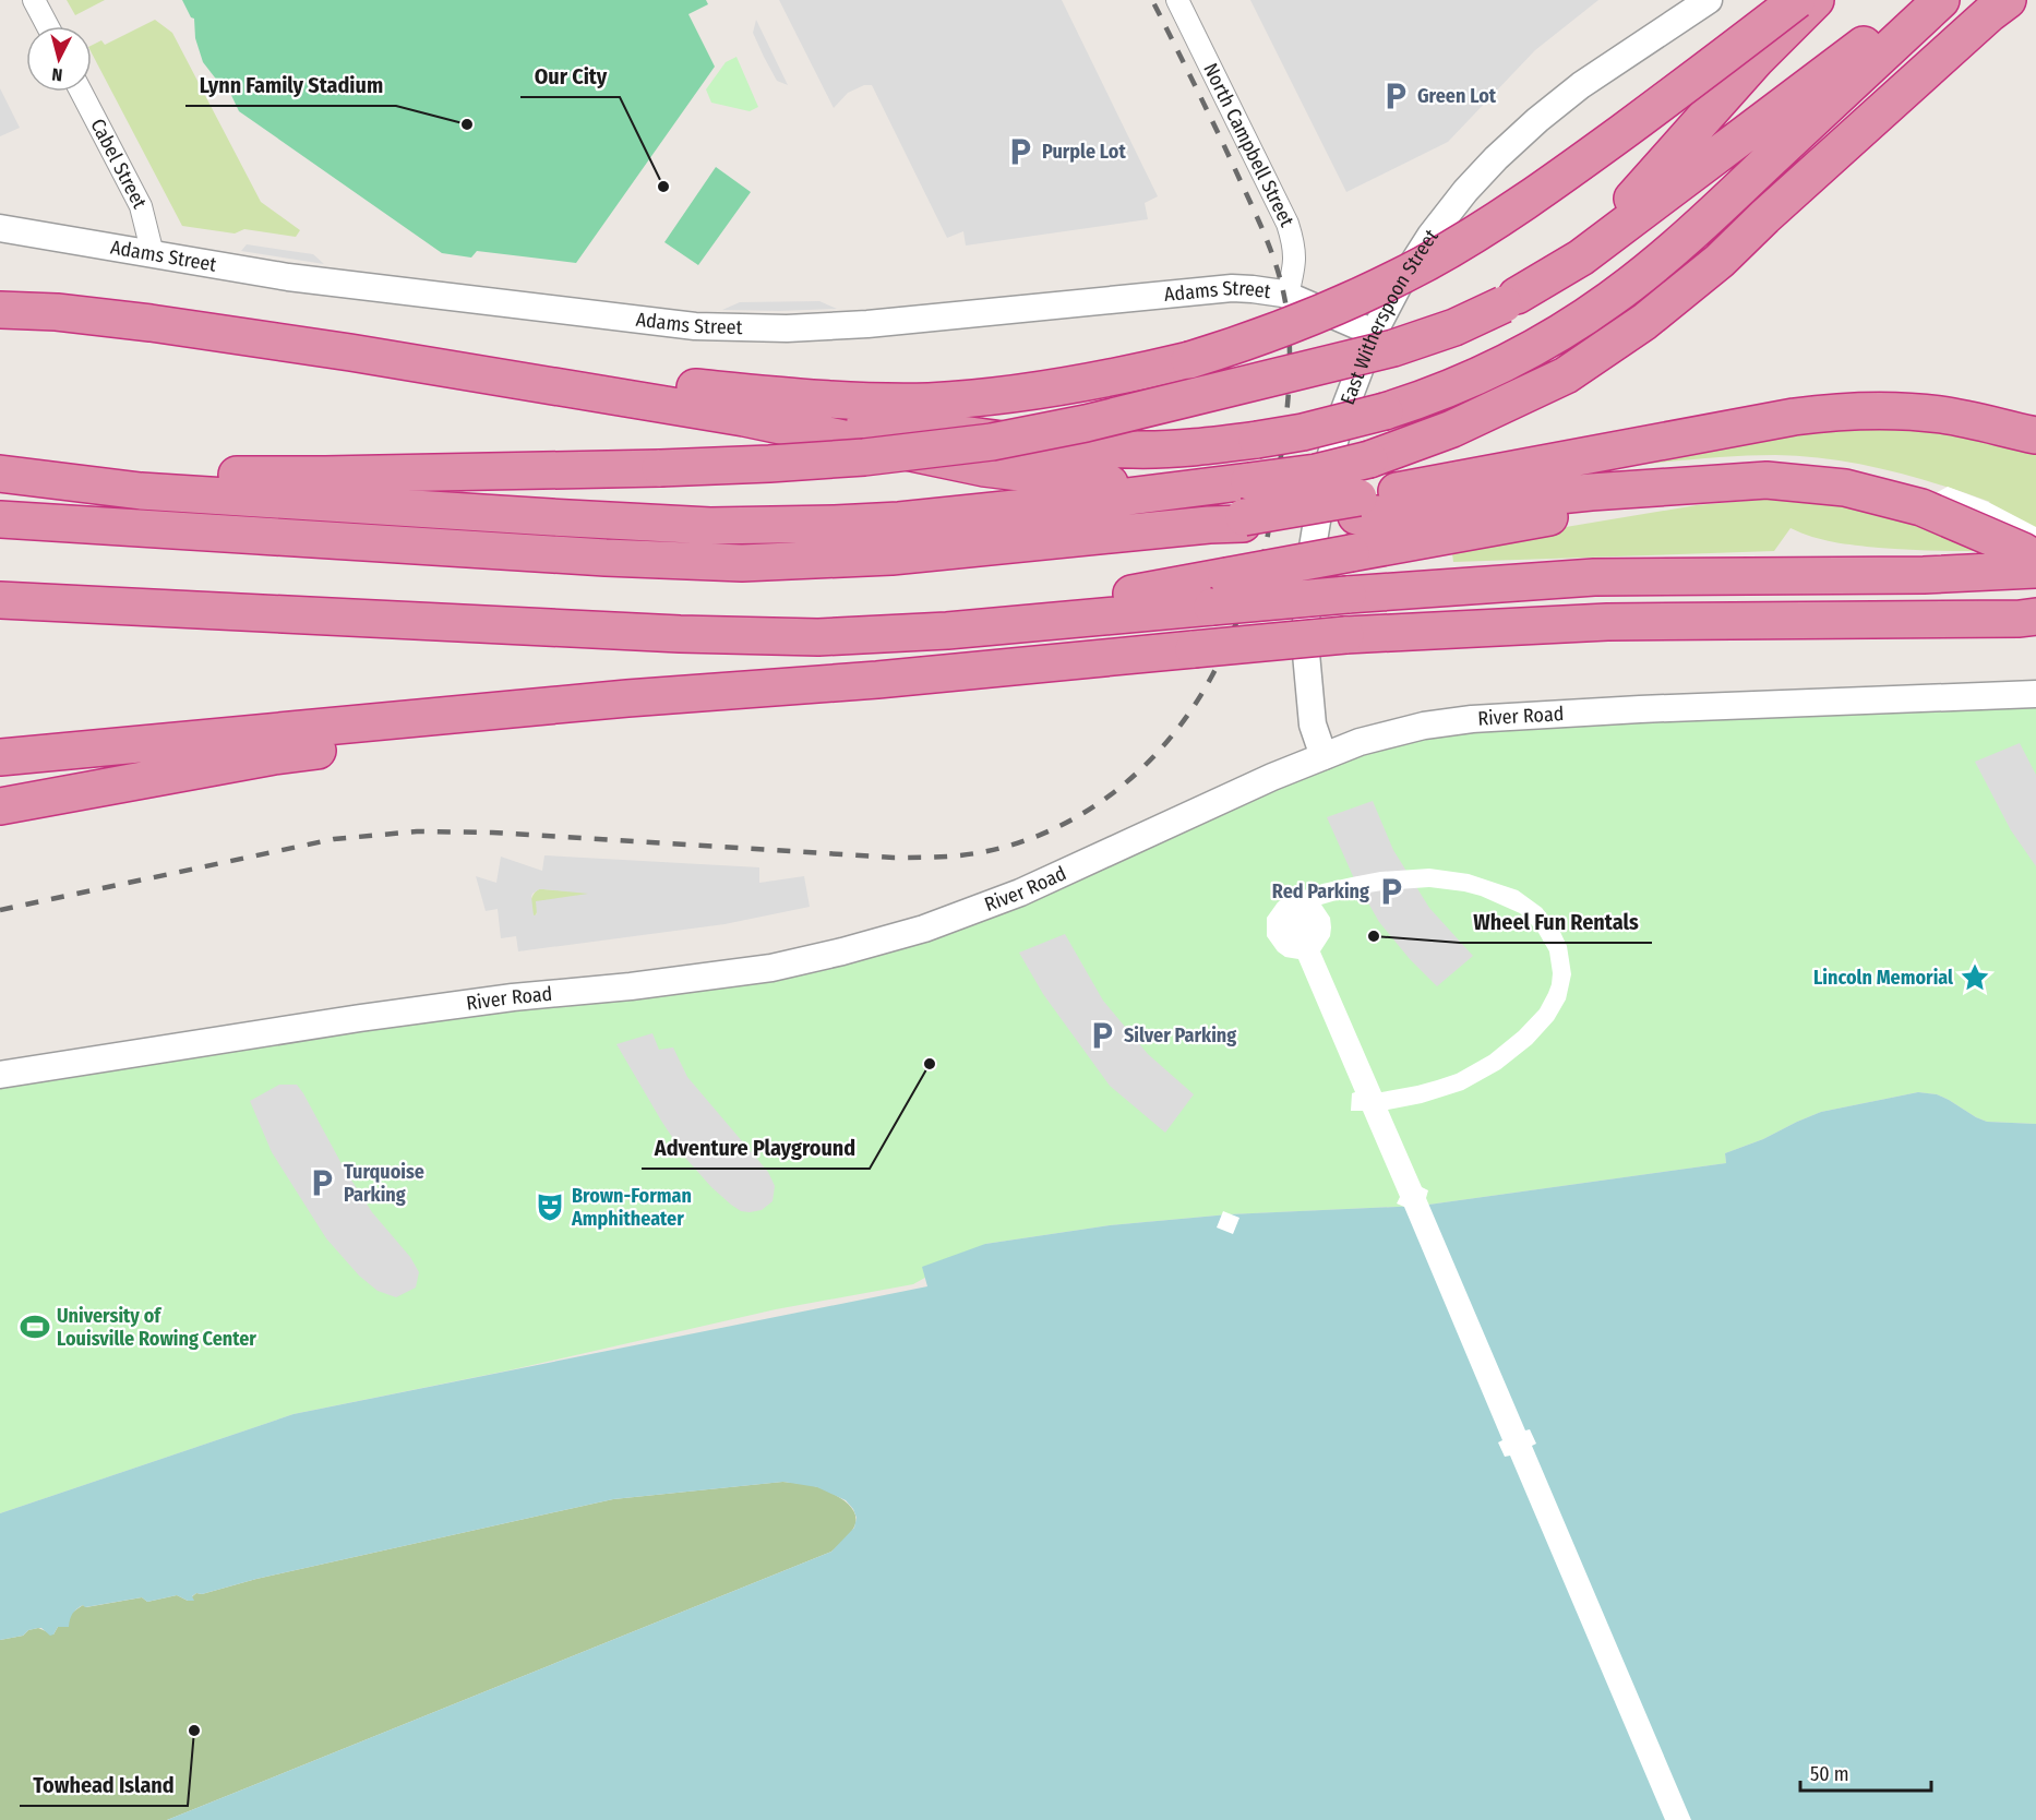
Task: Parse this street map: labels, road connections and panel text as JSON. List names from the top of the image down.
{
  "streets": {
    "street": [
      "North Campbell Street",
      "Cabel Street",
      "Adams Street",
      "East Witherspoon Street",
      "River Road"
    ]
  },
  "crossings": [
    ["North Campbell Street", "Adams Street"],
    ["Cabel Street", "Adams Street"],
    ["Adams Street", "East Witherspoon Street"],
    ["East Witherspoon Street", "River Road"]
  ],
  "places": {
    "parking": [
      "Green Lot",
      "Purple Lot",
      "Red Parking",
      "Silver Parking",
      "Turquoise Parking"
    ],
    "other": [
      "Lynn Family Stadium",
      "Our City",
      "Wheel Fun Rentals",
      "Adventure Playground",
      "Towhead Island"
    ],
    "place": ["Lincoln Memorial"],
    "theatre": ["Brown-Forman Amphitheater"],
    "sports": ["University of Louisville Rowing Center"]
  },
  "scale_bar": "50 m",
  "north": "bottom"
}
